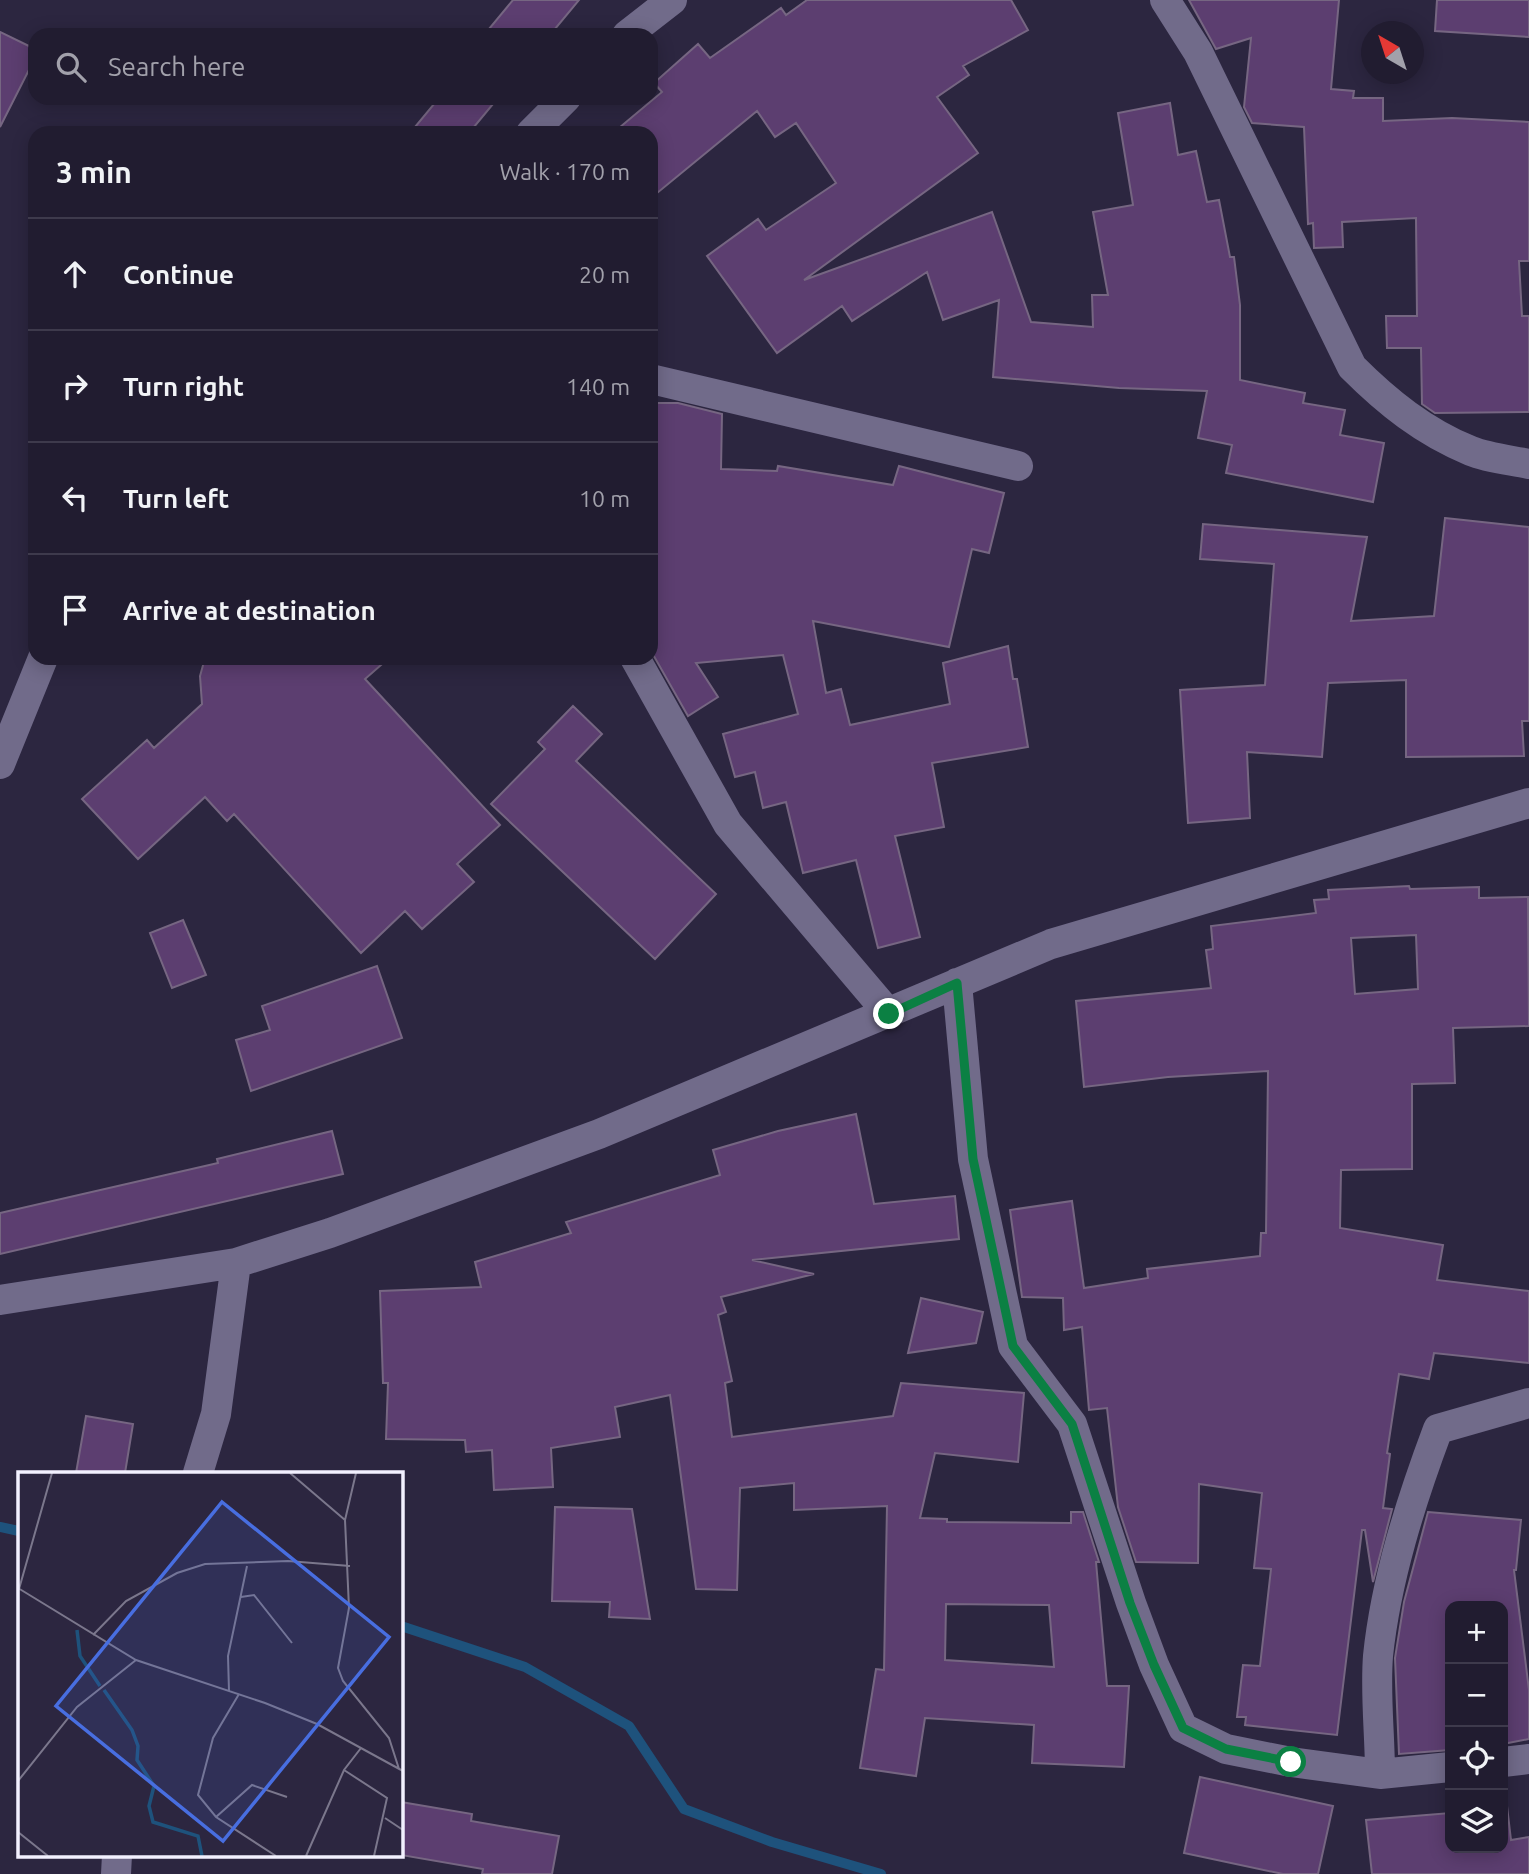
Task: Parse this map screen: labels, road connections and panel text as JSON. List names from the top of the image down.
{
  "north": "top left",
  "page": {
    "search": "Search here",
    "heading": ["3 min", "Walk · 170 m"],
    "list": [
      ["Continue", "20 m"],
      ["Turn right", "140 m"],
      ["Turn left", "10 m"],
      "Arrive at destination"
    ],
    "map_buttons": ["+", "−"]
  }
}
